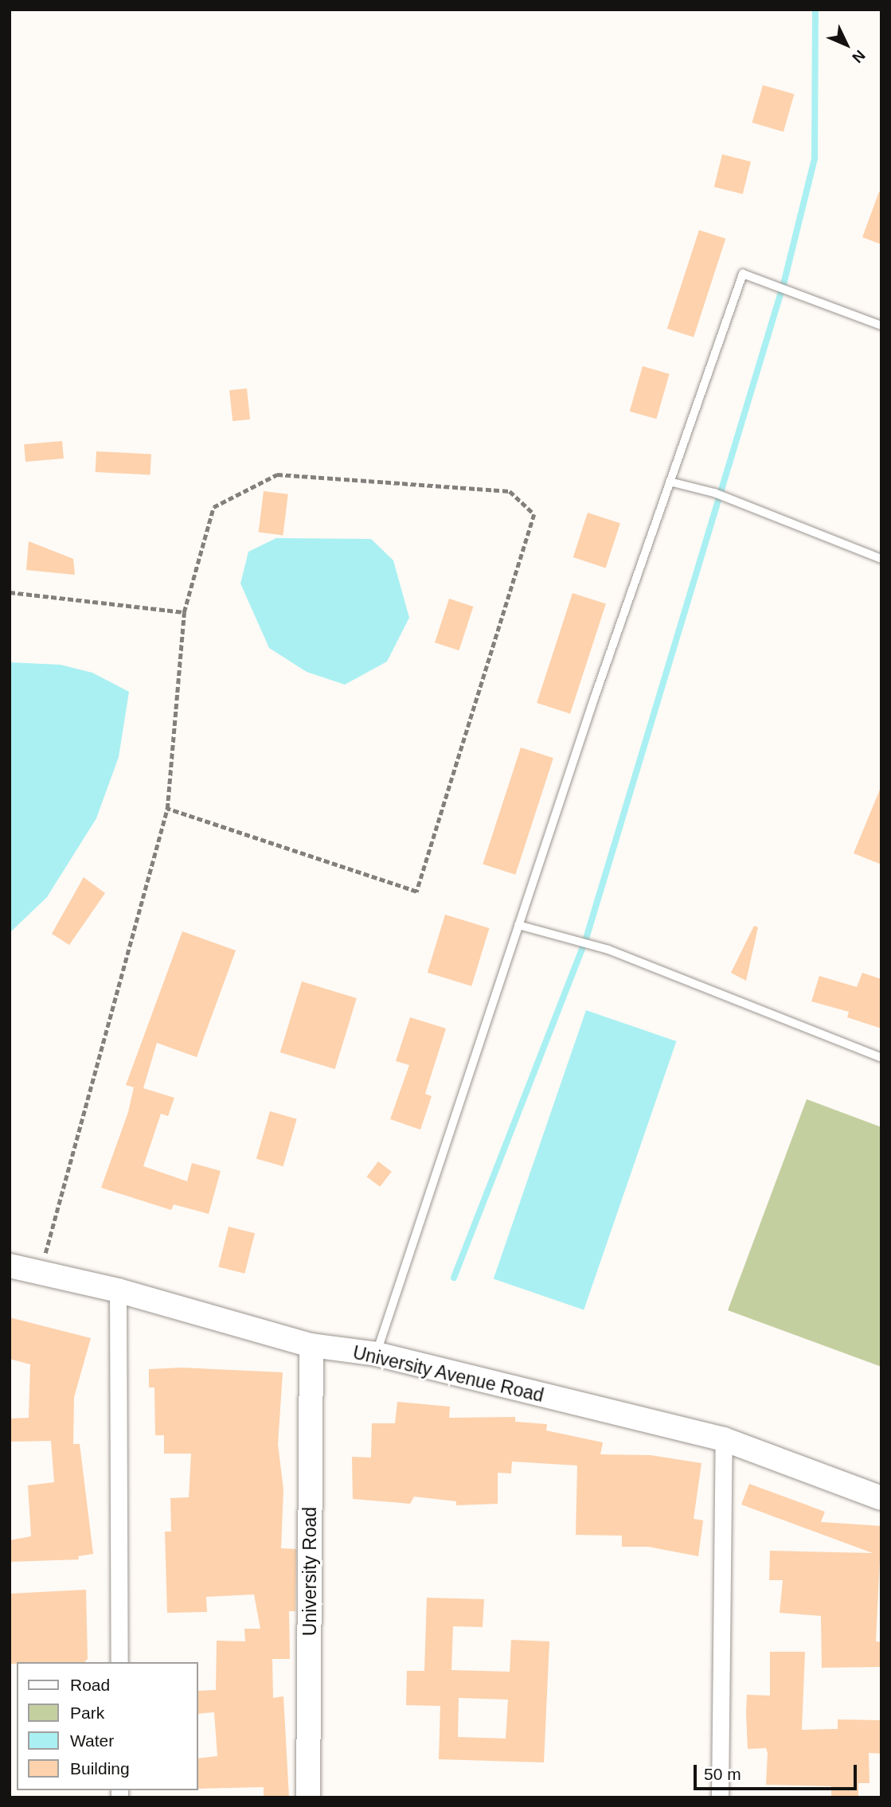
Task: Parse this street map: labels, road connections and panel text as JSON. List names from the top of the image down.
{
  "streets": {
    "main road": ["University Avenue Road", "University Road"]
  },
  "crossings": [
    ["University Avenue Road", "University Road"]
  ],
  "legend": [
    "Road",
    "Park",
    "Water",
    "Building"
  ],
  "scale_bar": "50 m",
  "north": "bottom right"
}
